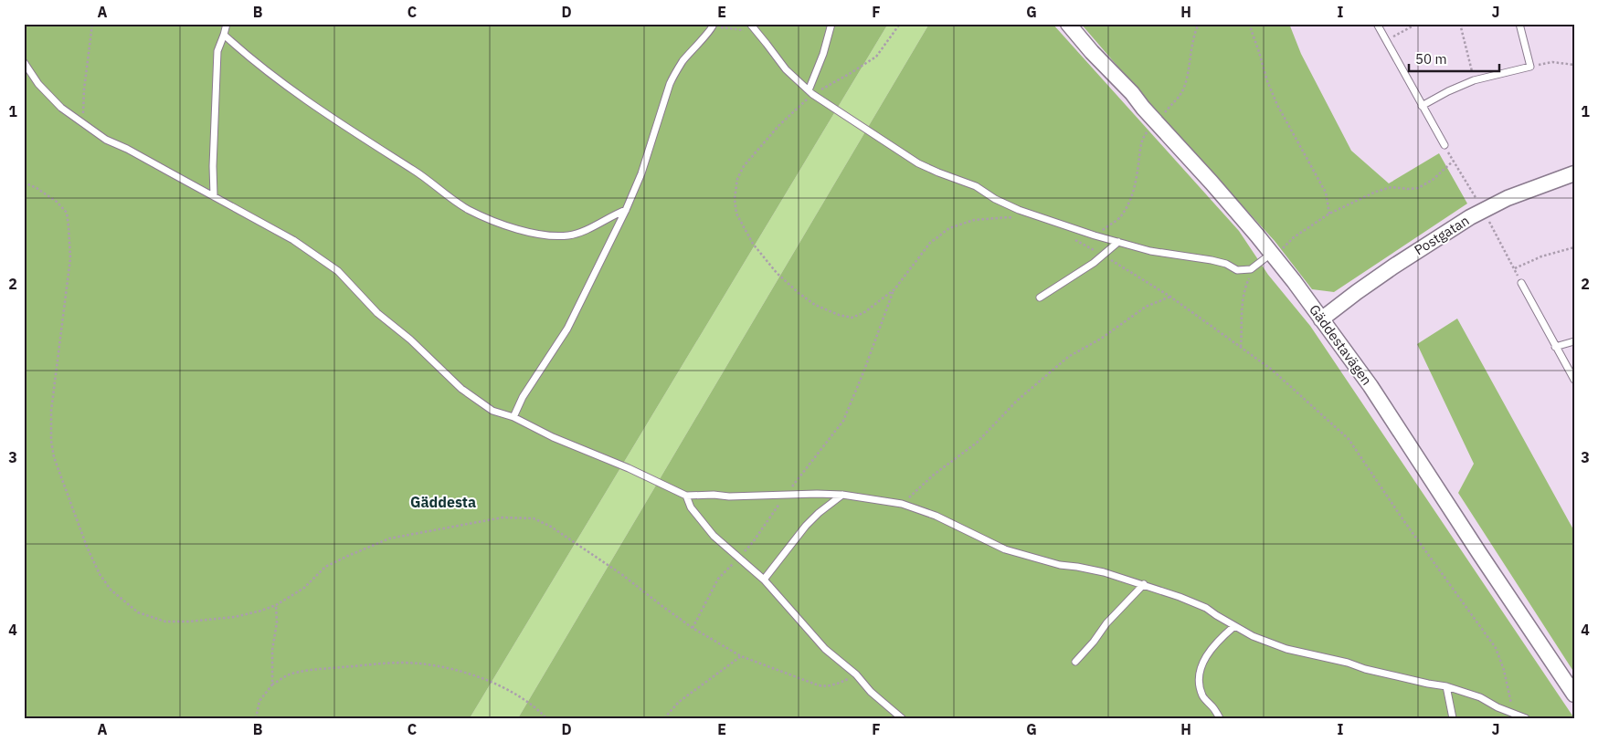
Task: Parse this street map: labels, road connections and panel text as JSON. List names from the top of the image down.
{
  "streets": {
    "street": ["Postgatan", "Gäddestavägen"]
  },
  "crossings": [
    ["Postgatan", "Gäddestavägen"]
  ],
  "districts": ["Gäddesta"],
  "scale_bar": "50 m",
  "grid": {
    "columns": [
      "A",
      "B",
      "C",
      "D",
      "E",
      "F",
      "G",
      "H",
      "I",
      "J"
    ],
    "rows": [
      "1",
      "2",
      "3",
      "4"
    ]
  }
}
